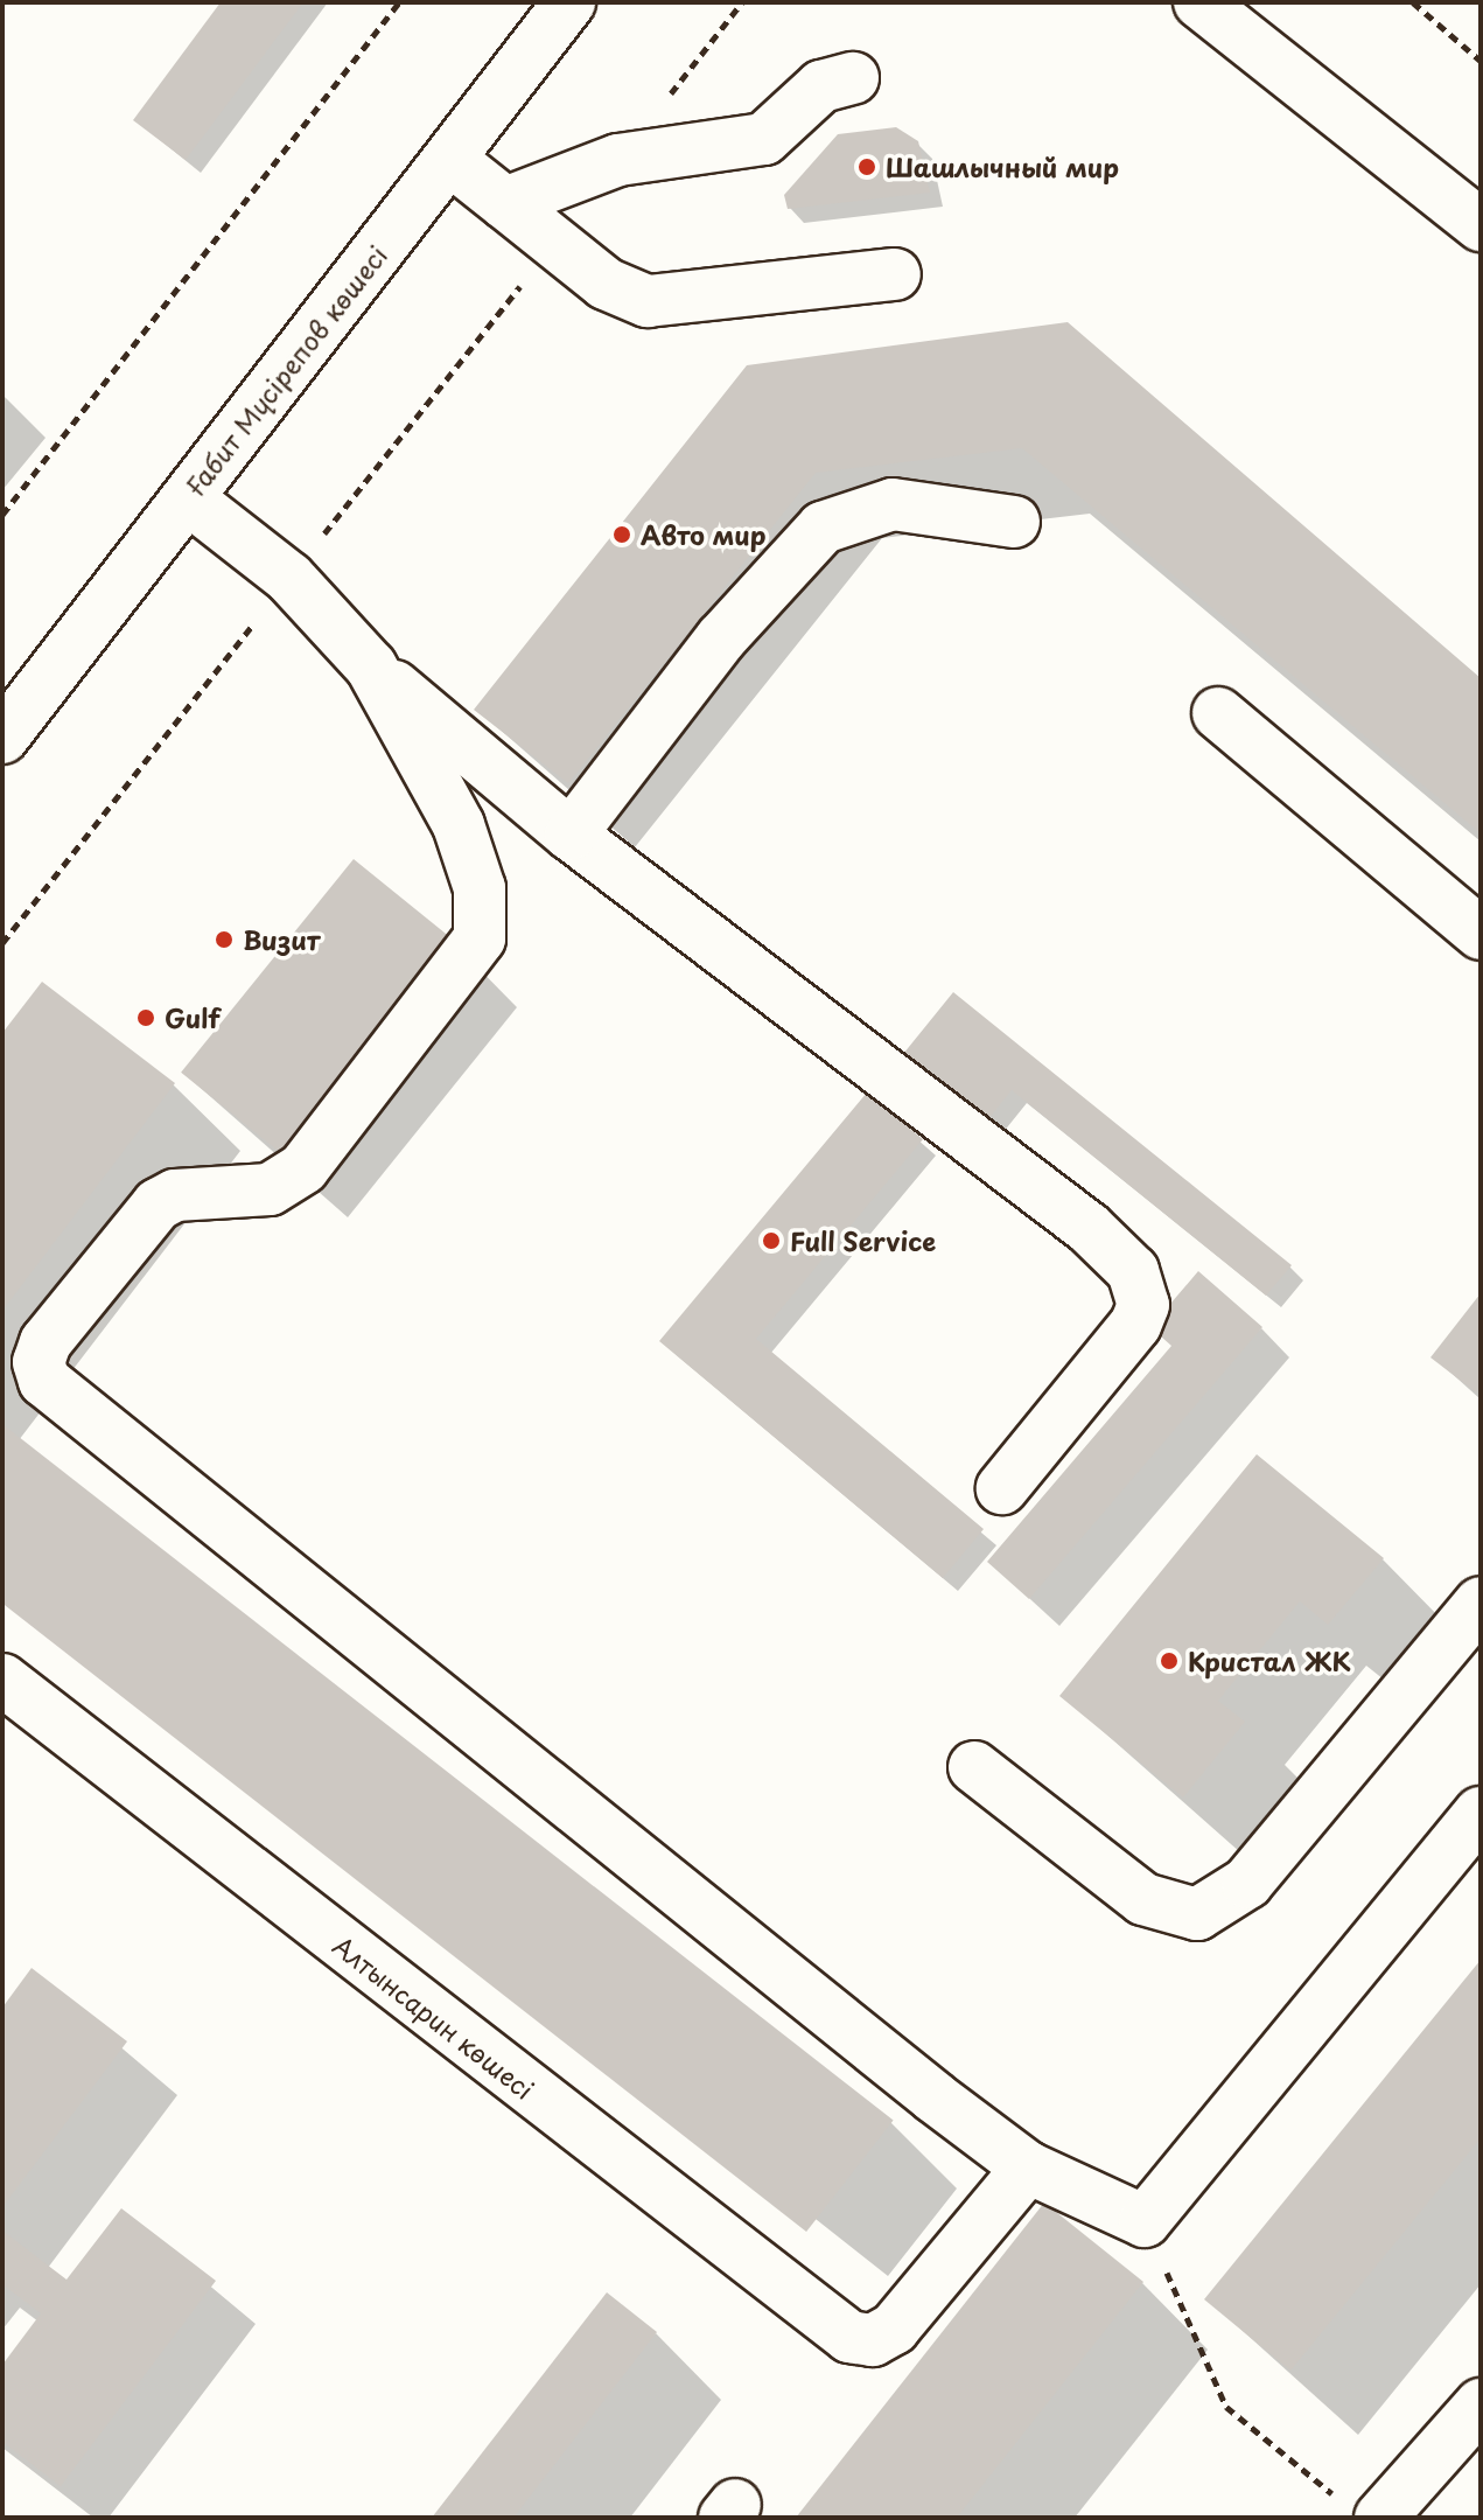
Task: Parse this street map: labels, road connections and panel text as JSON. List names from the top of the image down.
{
  "streets": {
    "street": ["Ғабит Мүсірепов көшесі", "Алтынсарин көшесі"]
  },
  "places": [
    "Шашлычный мир",
    "Авто мир",
    "Визит",
    "Gulf",
    "Full Service",
    "Кристал ЖК"
  ]
}
